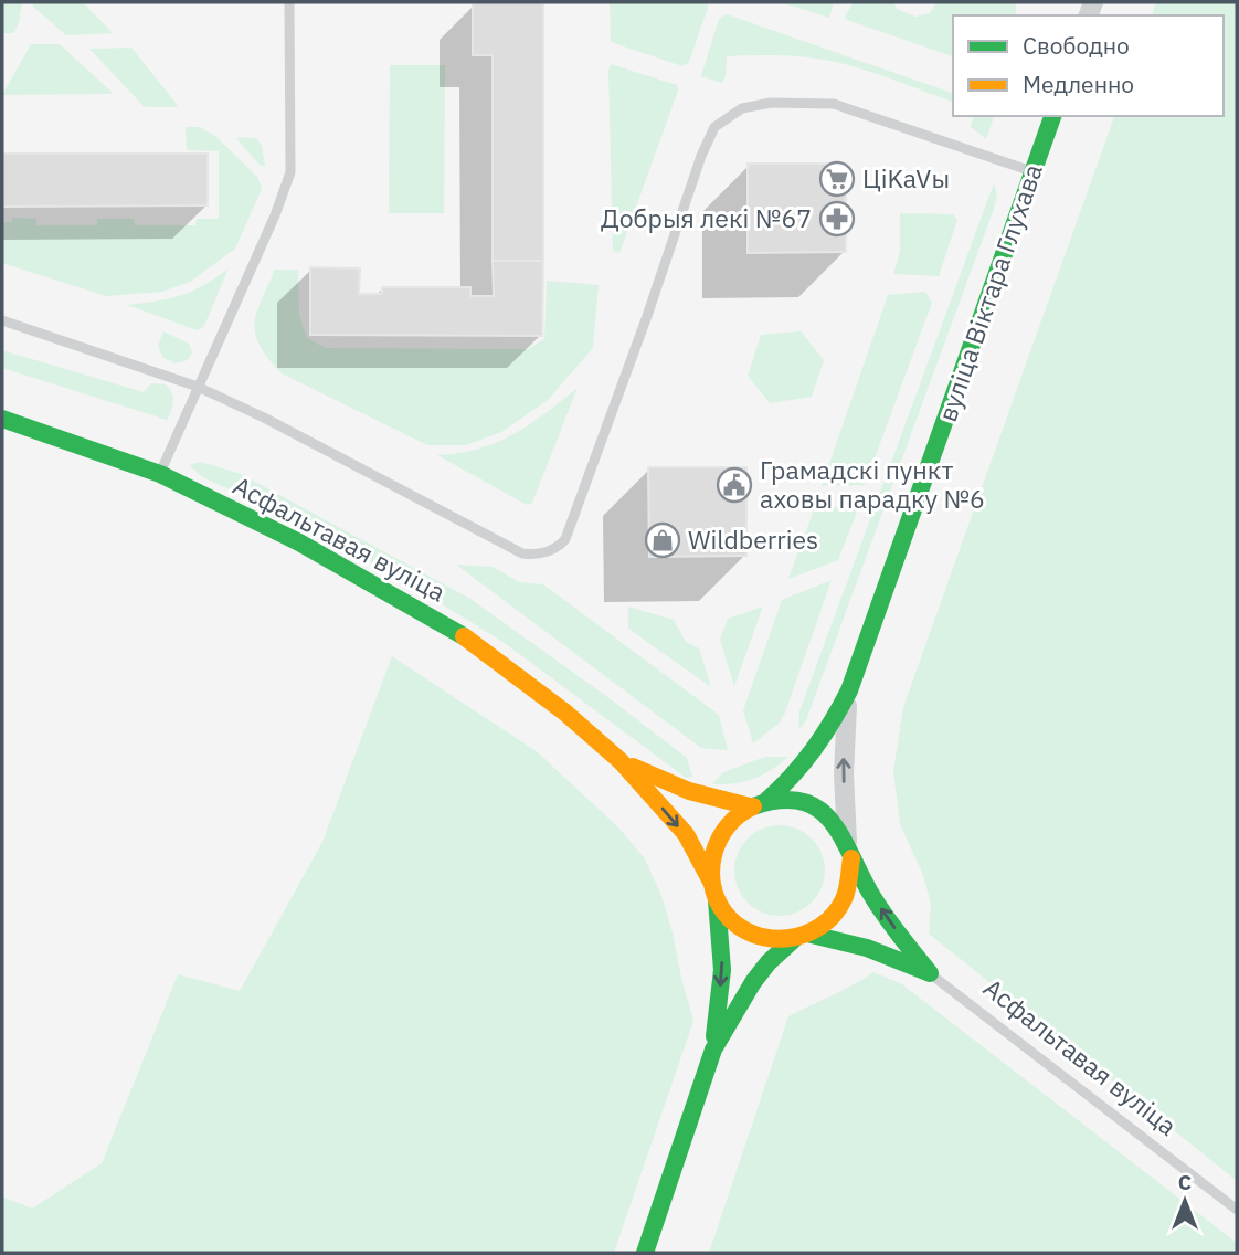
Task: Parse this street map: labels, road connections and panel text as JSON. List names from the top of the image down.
{
  "streets": {
    "street": ["вуліца Віктара Глухава", "Асфальтавая вуліца"]
  },
  "crossings": [
    ["вуліца Віктара Глухава", "Асфальтавая вуліца"]
  ],
  "places": {
    "supermarket": ["ЦiKaVы"],
    "pharmacy": ["Добрыя лекі №67"],
    "public building": ["Грамадскі пункт аховы парадку №6"],
    "shop": ["Wildberries"]
  },
  "legend": ["Свободно", "Медленно"],
  "north": "top"
}
